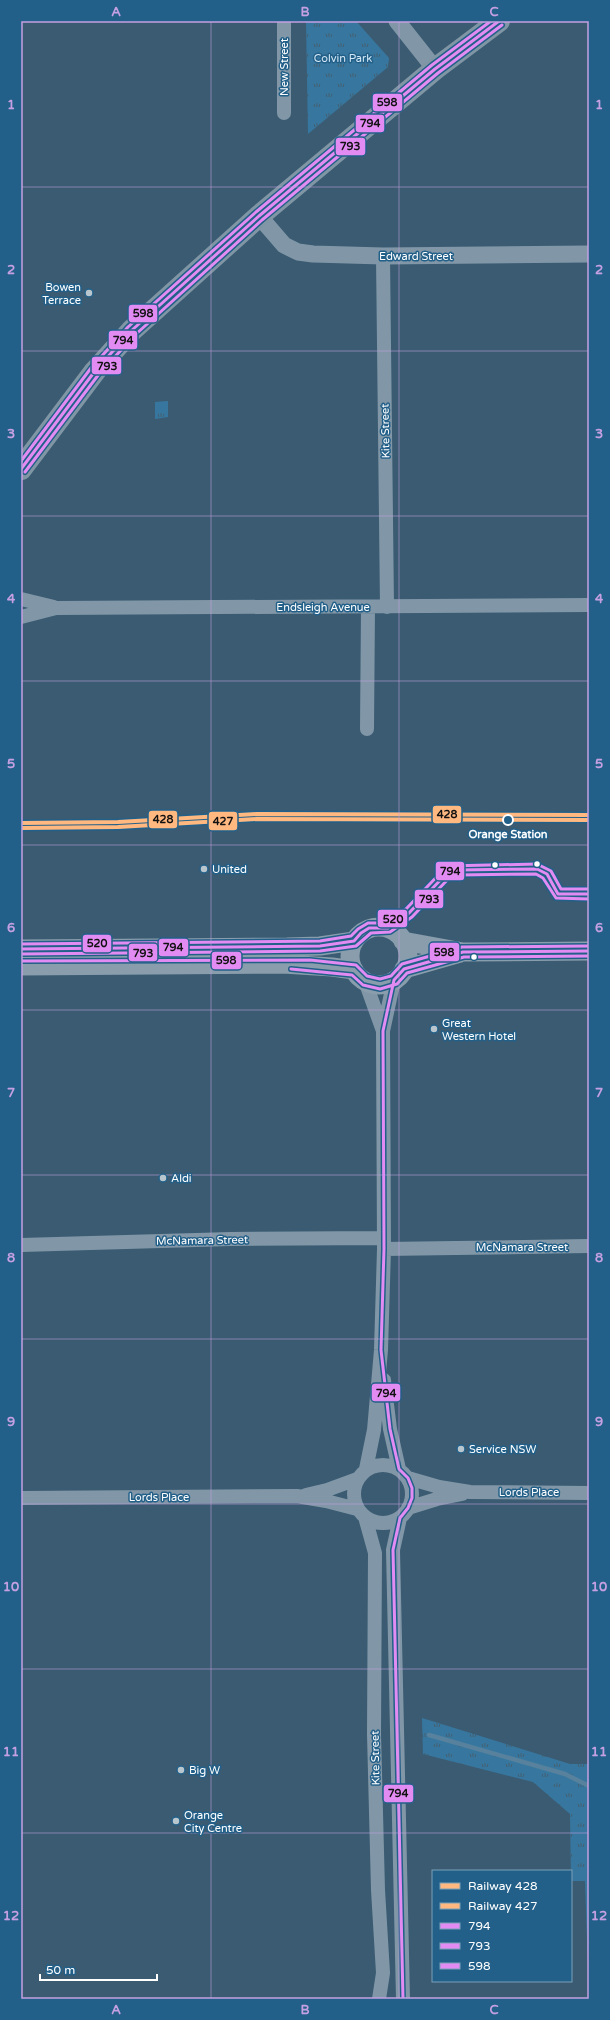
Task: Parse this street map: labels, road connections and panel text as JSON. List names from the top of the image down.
{
  "streets": {
    "street": [
      "New Street",
      "Edward Street",
      "Kite Street",
      "Endsleigh Avenue",
      "McNamara Street",
      "Lords Place"
    ]
  },
  "crossings": [
    ["Edward Street", "Kite Street"],
    ["Kite Street", "Endsleigh Avenue"],
    ["Kite Street", "Lords Place"]
  ],
  "parks": ["Colvin Park"],
  "places": [
    "Bowen Terrace",
    "Orange Station",
    "United",
    "Great Western Hotel",
    "Aldi",
    "Service NSW",
    "Big W",
    "Orange City Centre"
  ],
  "lines": [
    "transit line 794",
    "transit line 598",
    "transit line 793",
    "rail line 428",
    "rail line 427",
    "transit line 520"
  ],
  "legend": [
    "Railway 428",
    "Railway 427",
    "794",
    "793",
    "598"
  ],
  "scale_bar": "50 m",
  "grid": {
    "columns": ["A", "B", "C"],
    "rows": [
      "1",
      "2",
      "3",
      "4",
      "5",
      "6",
      "7",
      "8",
      "9",
      "10",
      "11",
      "12"
    ]
  }
}
